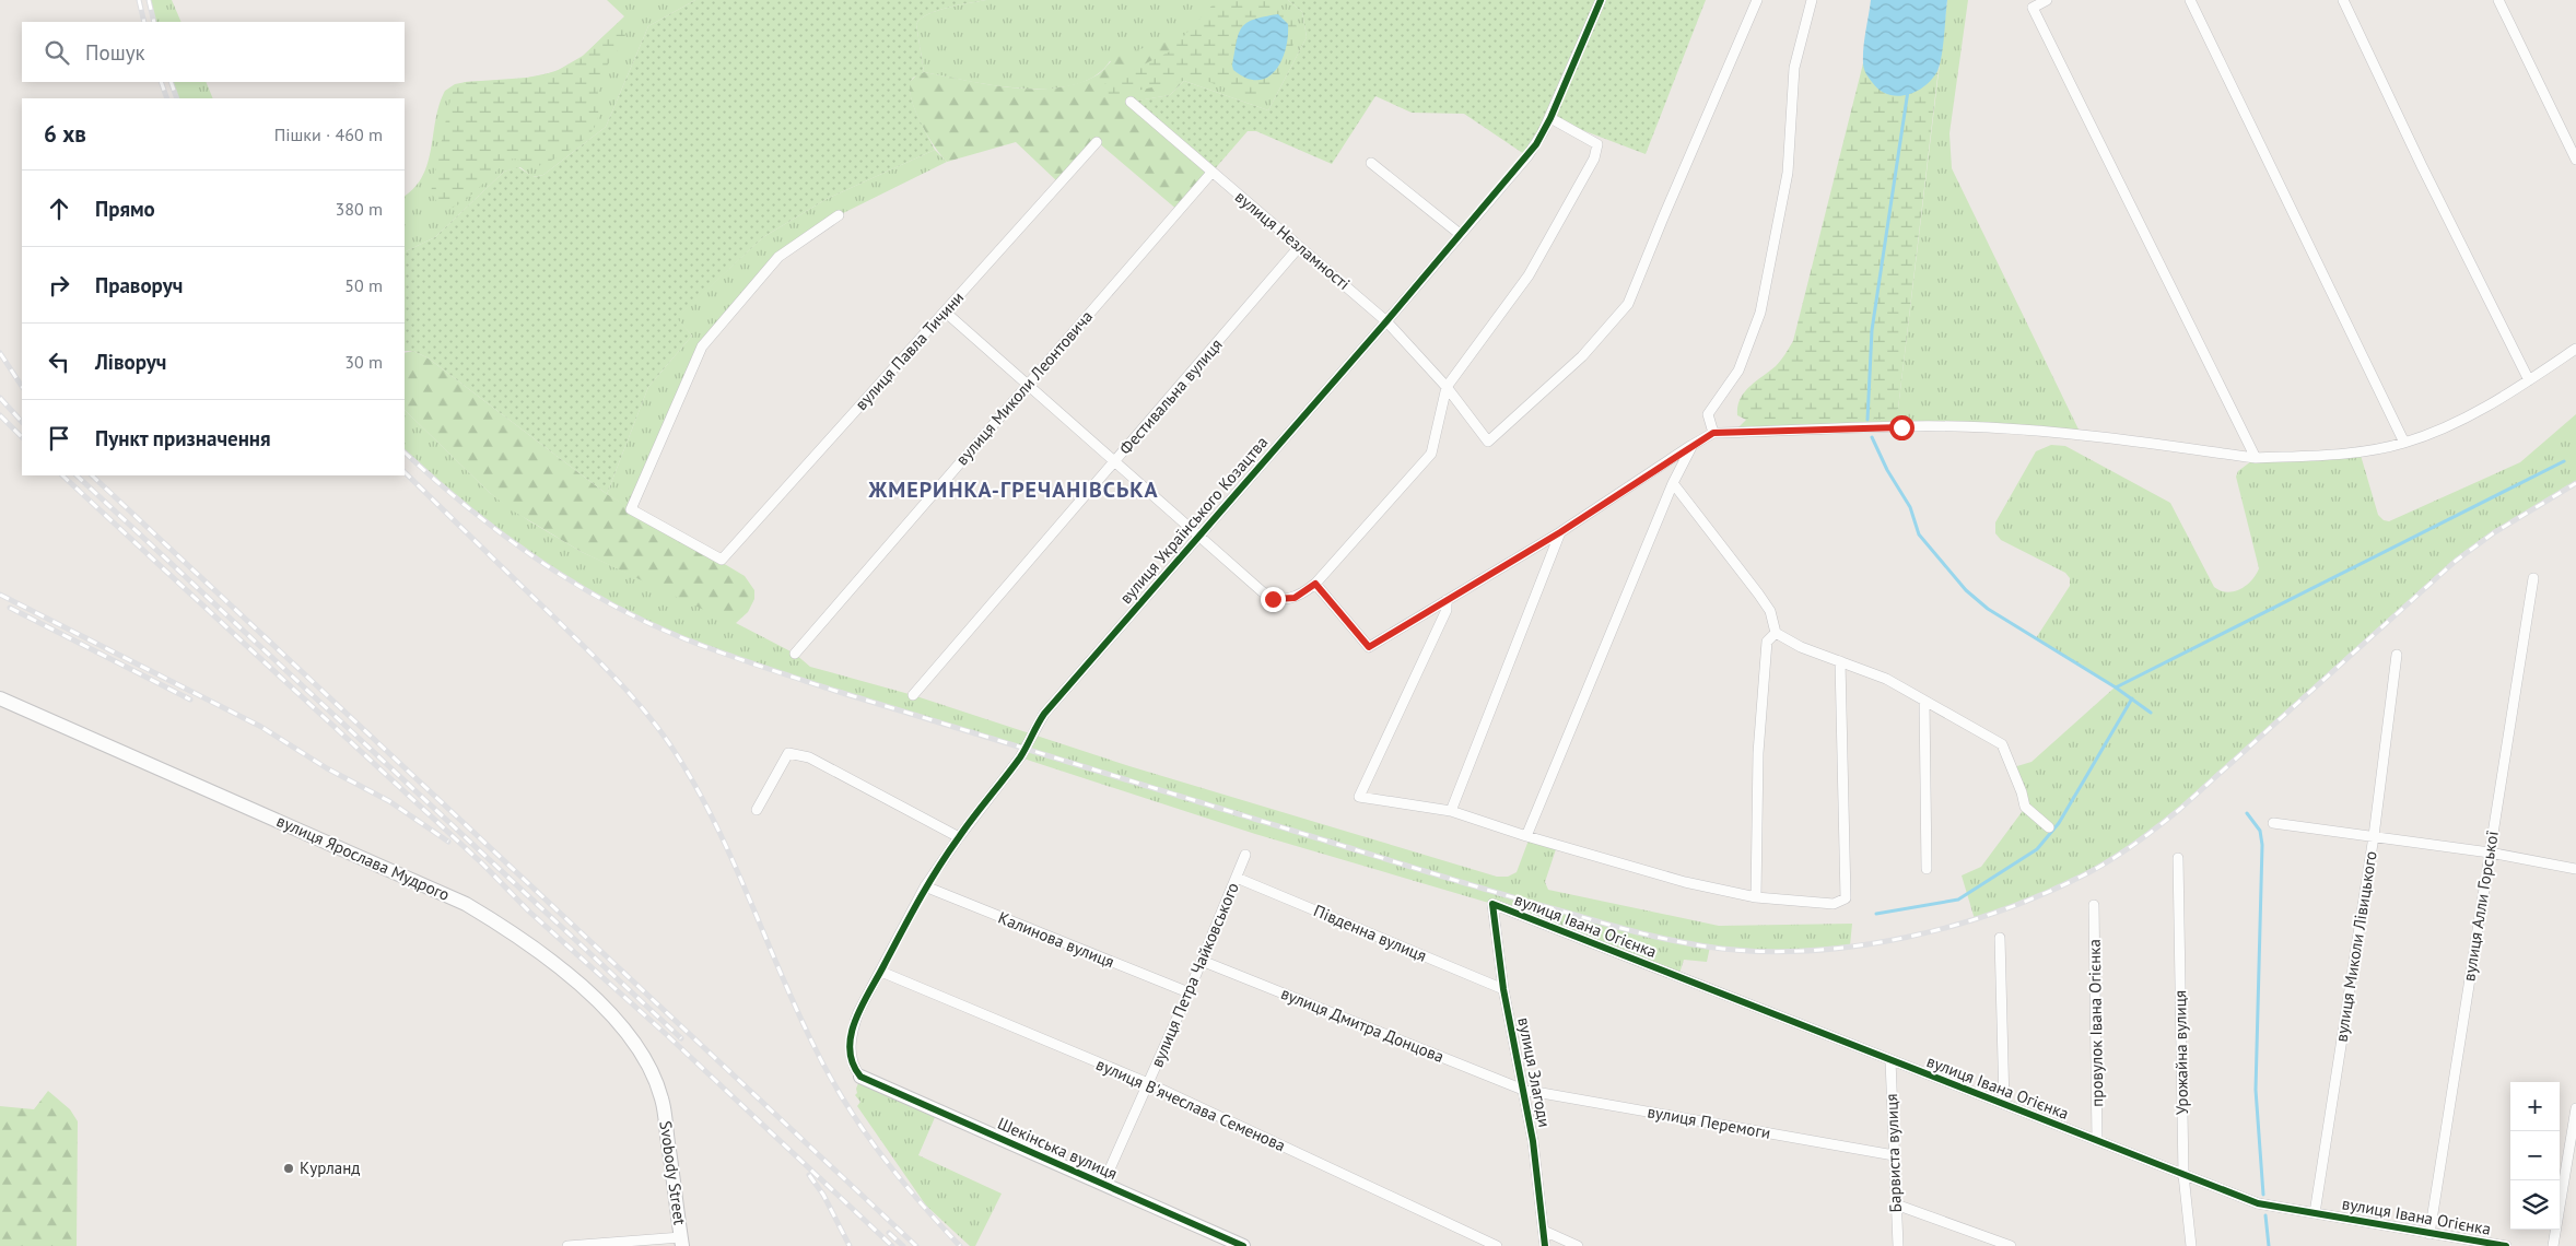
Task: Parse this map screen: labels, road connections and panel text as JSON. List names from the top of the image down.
{
  "streets": {
    "street": [
      "вулиця Незламності",
      "вулиця Павла Тичини",
      "вулиця Миколи Леонтовича",
      "Фестивальна вулиця",
      "вулиця Українського Козацтва",
      "вулиця Ярослава Мудрого",
      "вулиця Алли Горської",
      "вулиця Івана Огієнка",
      "Південна вулиця",
      "Калинова вулиця",
      "вулиця Миколи Лівицького",
      "вулиця Петра Чайковського",
      "провулок Івана Огієнка",
      "вулиця Дмитра Донцова",
      "Урожайна вулиця",
      "вулиця Злагоди",
      "вулиця В'ячеслава Семенова",
      "вулиця Перемоги",
      "Шекінська вулиця",
      "Барвиста вулиця",
      "Svobody Street"
    ]
  },
  "crossings": [
    ["вулиця Незламності", "вулиця Миколи Леонтовича"],
    ["вулиця Незламності", "Фестивальна вулиця"],
    ["вулиця Незламності", "вулиця Українського Козацтва"],
    ["вулиця Українського Козацтва", "Калинова вулиця"],
    ["вулиця Українського Козацтва", "вулиця В'ячеслава Семенова"],
    ["вулиця Українського Козацтва", "Шекінська вулиця"],
    ["вулиця Ярослава Мудрого", "Svobody Street"],
    ["вулиця Алли Горської", "вулиця Івана Огієнка"],
    ["вулиця Івана Огієнка", "вулиця Миколи Лівицького"],
    ["вулиця Івана Огієнка", "провулок Івана Огієнка"],
    ["вулиця Івана Огієнка", "Урожайна вулиця"],
    ["вулиця Івана Огієнка", "вулиця Злагоди"],
    ["вулиця Івана Огієнка", "Барвиста вулиця"],
    ["Південна вулиця", "вулиця Петра Чайковського"],
    ["Південна вулиця", "вулиця Злагоди"],
    ["Калинова вулиця", "вулиця Петра Чайковського"],
    ["вулиця Петра Чайковського", "вулиця Дмитра Донцова"],
    ["вулиця Петра Чайковського", "вулиця В'ячеслава Семенова"],
    ["вулиця Петра Чайковського", "Шекінська вулиця"],
    ["вулиця Дмитра Донцова", "вулиця Злагоди"],
    ["вулиця Дмитра Донцова", "вулиця Перемоги"],
    ["вулиця Злагоди", "вулиця Перемоги"],
    ["вулиця Перемоги", "Барвиста вулиця"]
  ],
  "districts": ["ЖМЕРИНКА-ГРЕЧАНІВСЬКА"],
  "places": ["Курланд"],
  "page": {
    "search": "Пошук",
    "heading": ["6 хв", "Пішки · 460 m"],
    "list": [
      ["Прямо", "380 m"],
      ["Праворуч", "50 m"],
      ["Ліворуч", "30 m"],
      "Пункт призначення"
    ],
    "map_buttons": ["+", "−"]
  }
}
